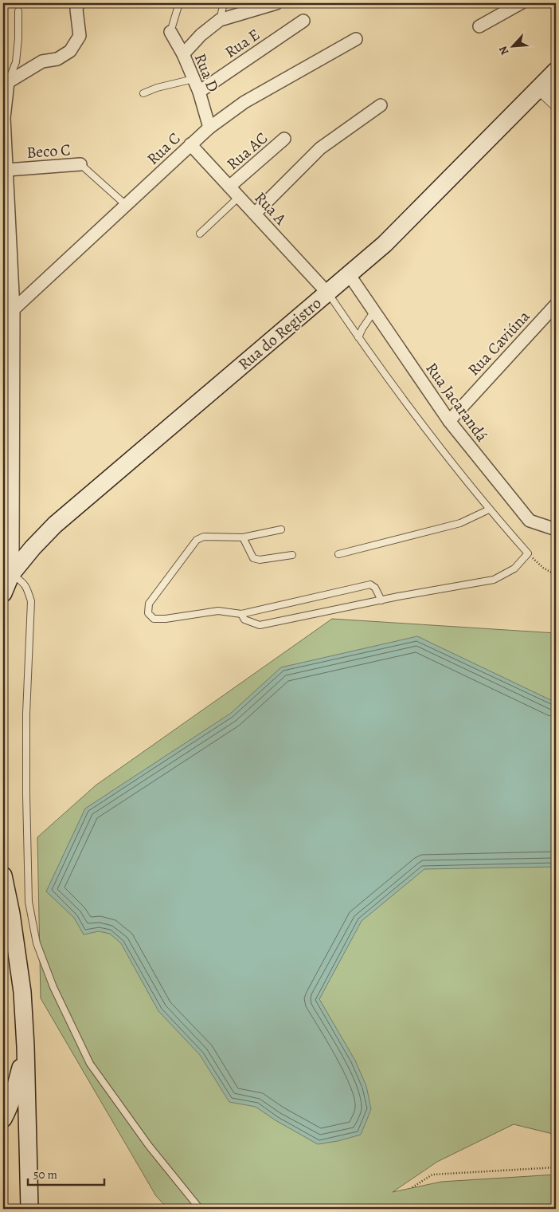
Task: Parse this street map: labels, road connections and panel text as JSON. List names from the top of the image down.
{
  "streets": {
    "main road": ["Rua do Registro"],
    "street": [
      "Rua E",
      "Rua D",
      "Rua C",
      "Beco C",
      "Rua AC",
      "Rua A",
      "Rua Caviúna",
      "Rua Jacarandá"
    ]
  },
  "crossings": [
    ["Rua E", "Rua D"],
    ["Rua D", "Rua C"],
    ["Rua C", "Beco C"],
    ["Rua C", "Rua A"],
    ["Rua AC", "Rua A"],
    ["Rua A", "Rua do Registro"],
    ["Rua do Registro", "Rua Jacarandá"],
    ["Rua Caviúna", "Rua Jacarandá"]
  ],
  "scale_bar": "50 m",
  "north": "bottom left"
}
